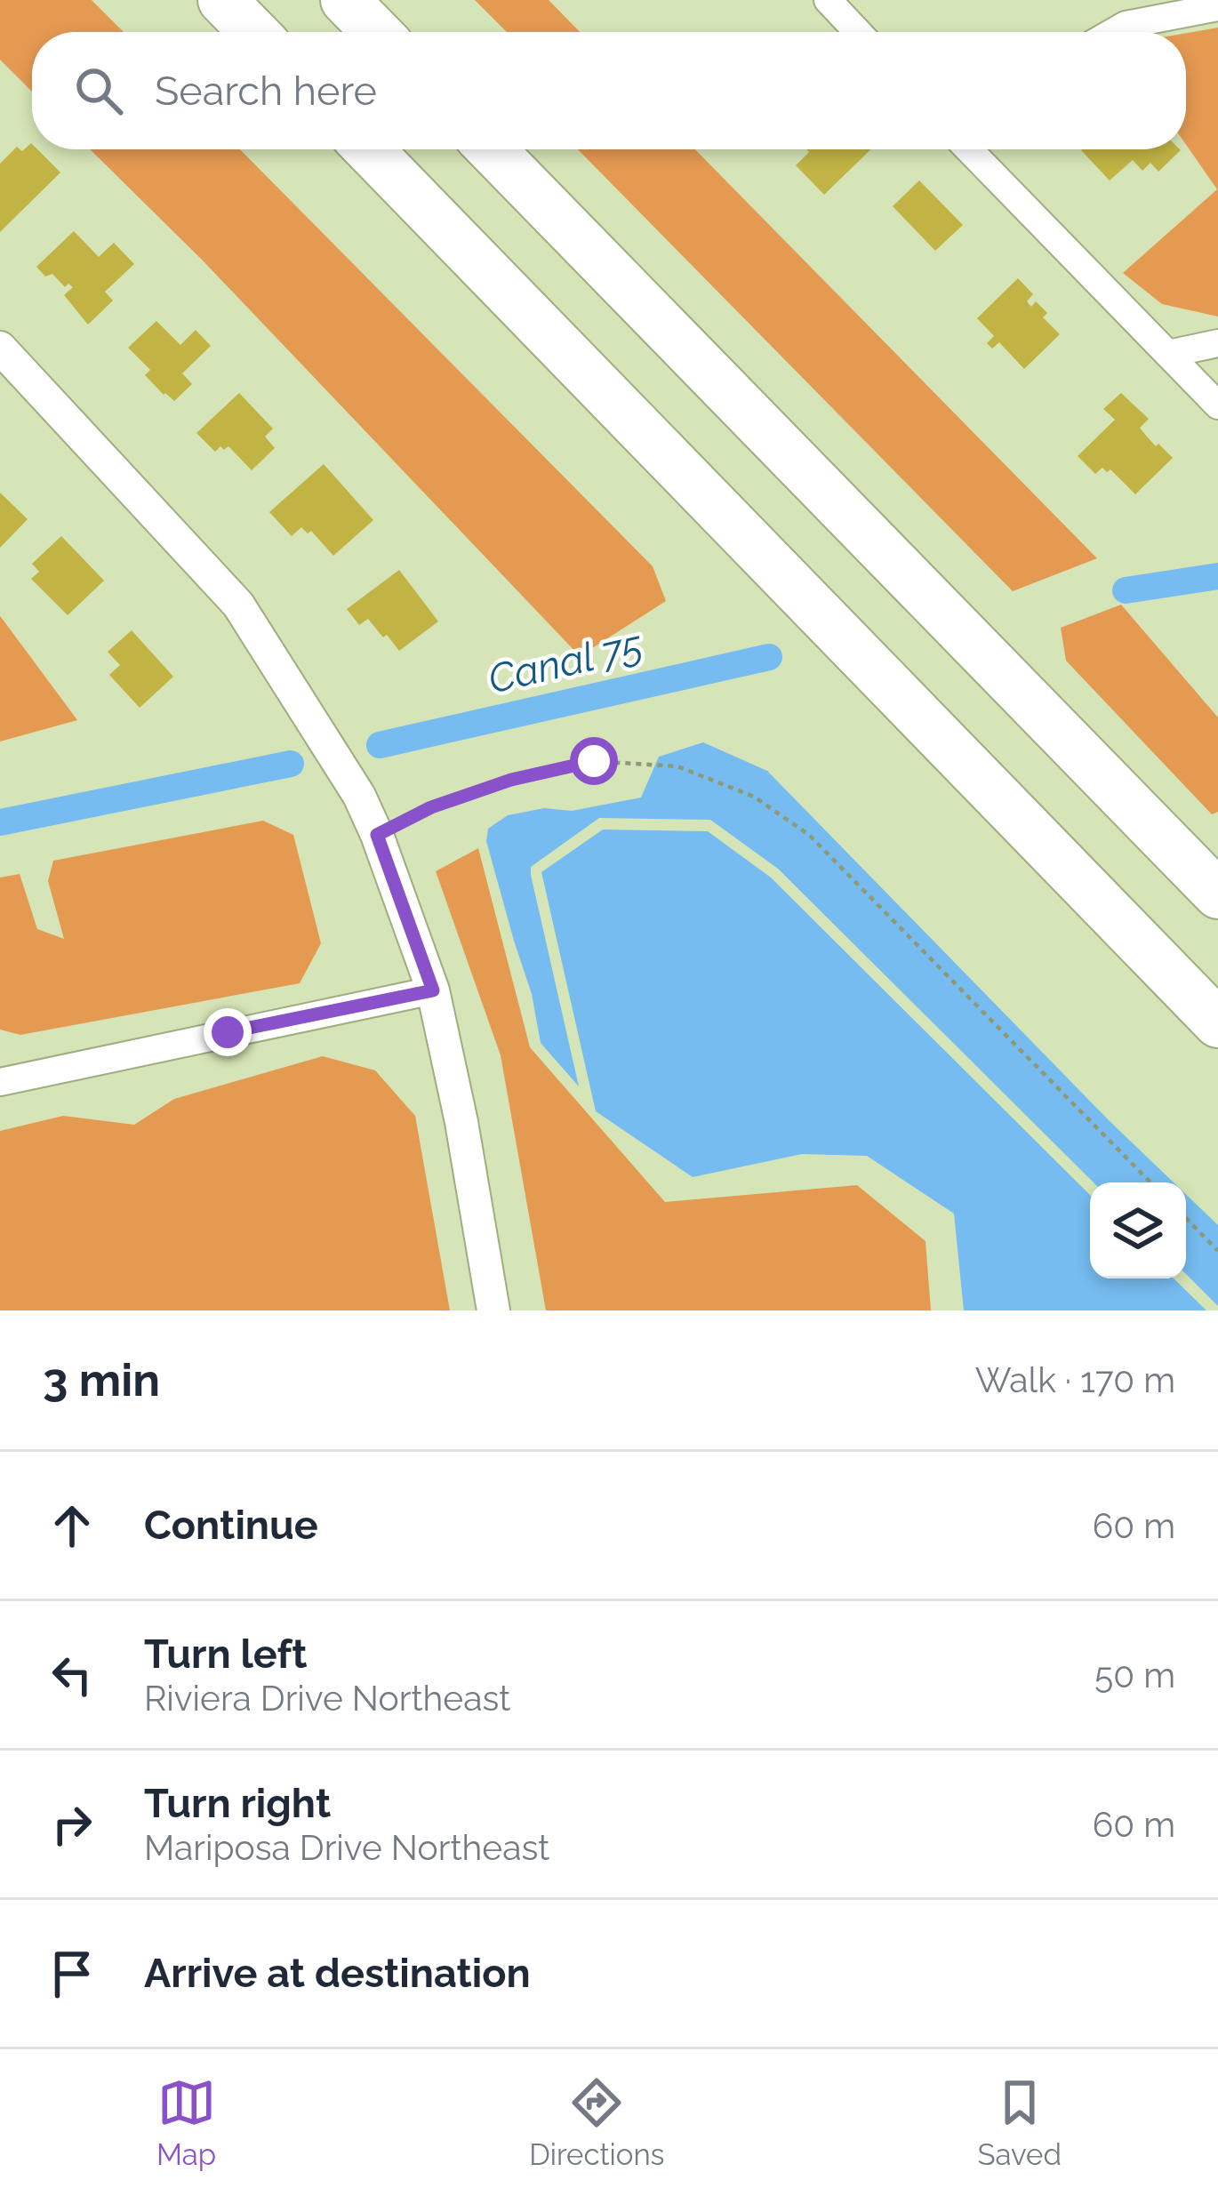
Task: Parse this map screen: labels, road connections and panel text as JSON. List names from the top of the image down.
{
  "water": ["Canal 75"],
  "page": {
    "search": "Search here",
    "heading": ["3 min", "Walk · 170 m"],
    "list": [
      ["Continue", "60 m"],
      ["Turn left", "Riviera Drive Northeast", "50 m"],
      ["Turn right", "Mariposa Drive Northeast", "60 m"],
      "Arrive at destination"
    ],
    "nav": ["Map", "Directions", "Saved"]
  }
}
